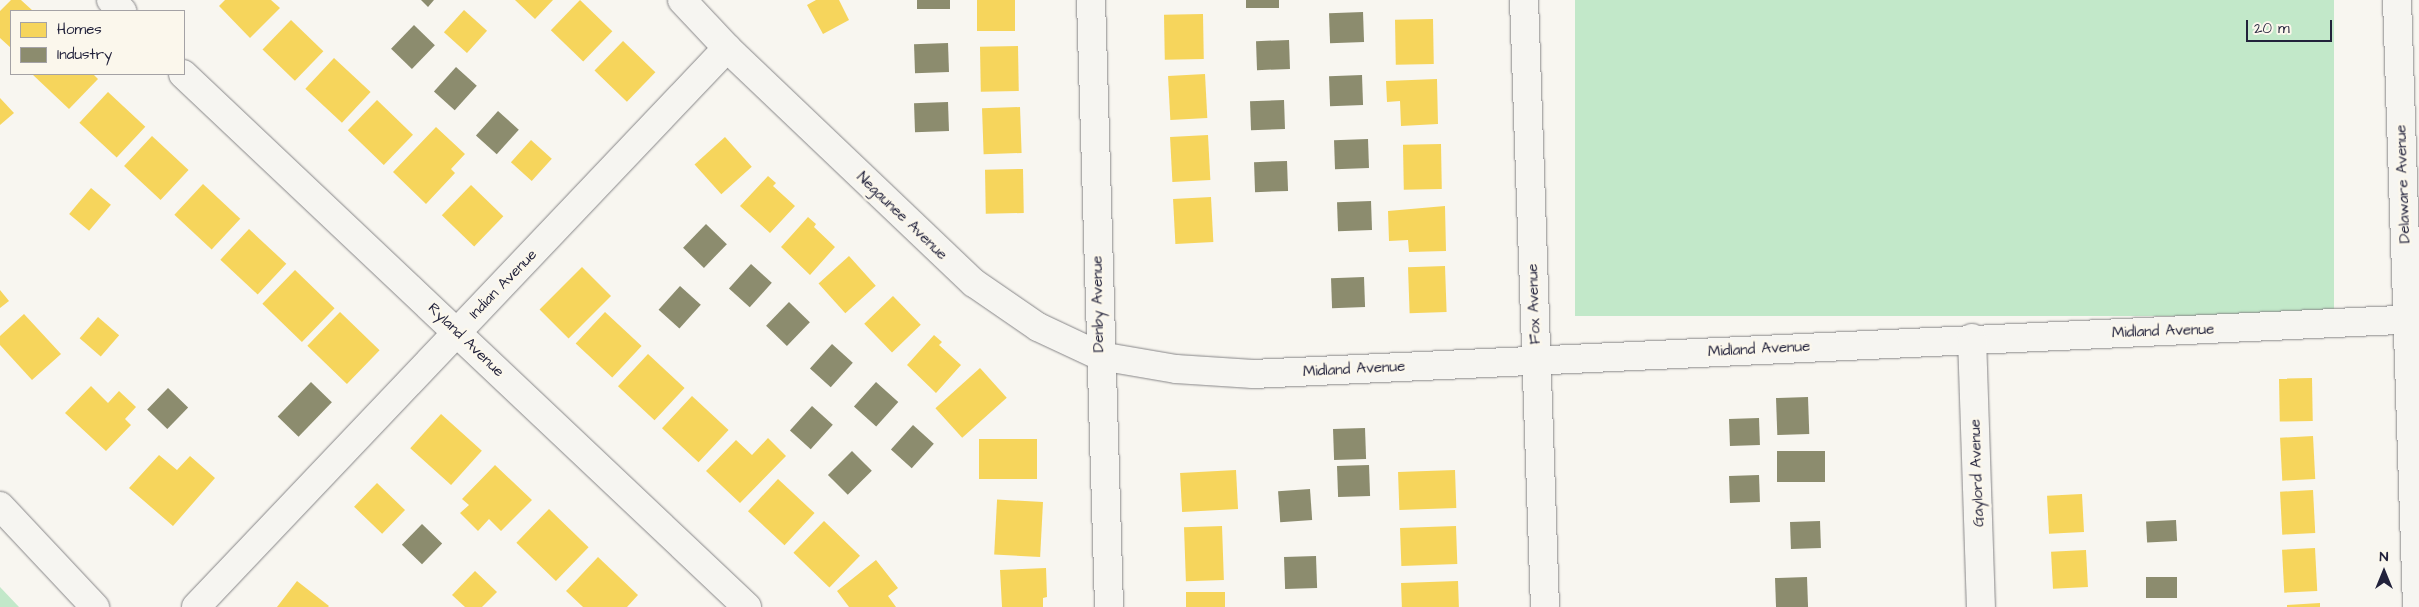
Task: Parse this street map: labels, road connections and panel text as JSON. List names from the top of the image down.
{
  "streets": {
    "street": [
      "Delaware Avenue",
      "Negaunee Avenue",
      "Indian Avenue",
      "Denby Avenue",
      "Fox Avenue",
      "Midland Avenue",
      "Ryland Avenue",
      "Gaylord Avenue"
    ]
  },
  "crossings": [
    ["Delaware Avenue", "Midland Avenue"],
    ["Negaunee Avenue", "Indian Avenue"],
    ["Negaunee Avenue", "Denby Avenue"],
    ["Negaunee Avenue", "Midland Avenue"],
    ["Indian Avenue", "Ryland Avenue"],
    ["Denby Avenue", "Midland Avenue"],
    ["Fox Avenue", "Midland Avenue"],
    ["Midland Avenue", "Gaylord Avenue"]
  ],
  "legend": ["Homes", "Industry"],
  "scale_bar": "20 m",
  "north": "top"
}
